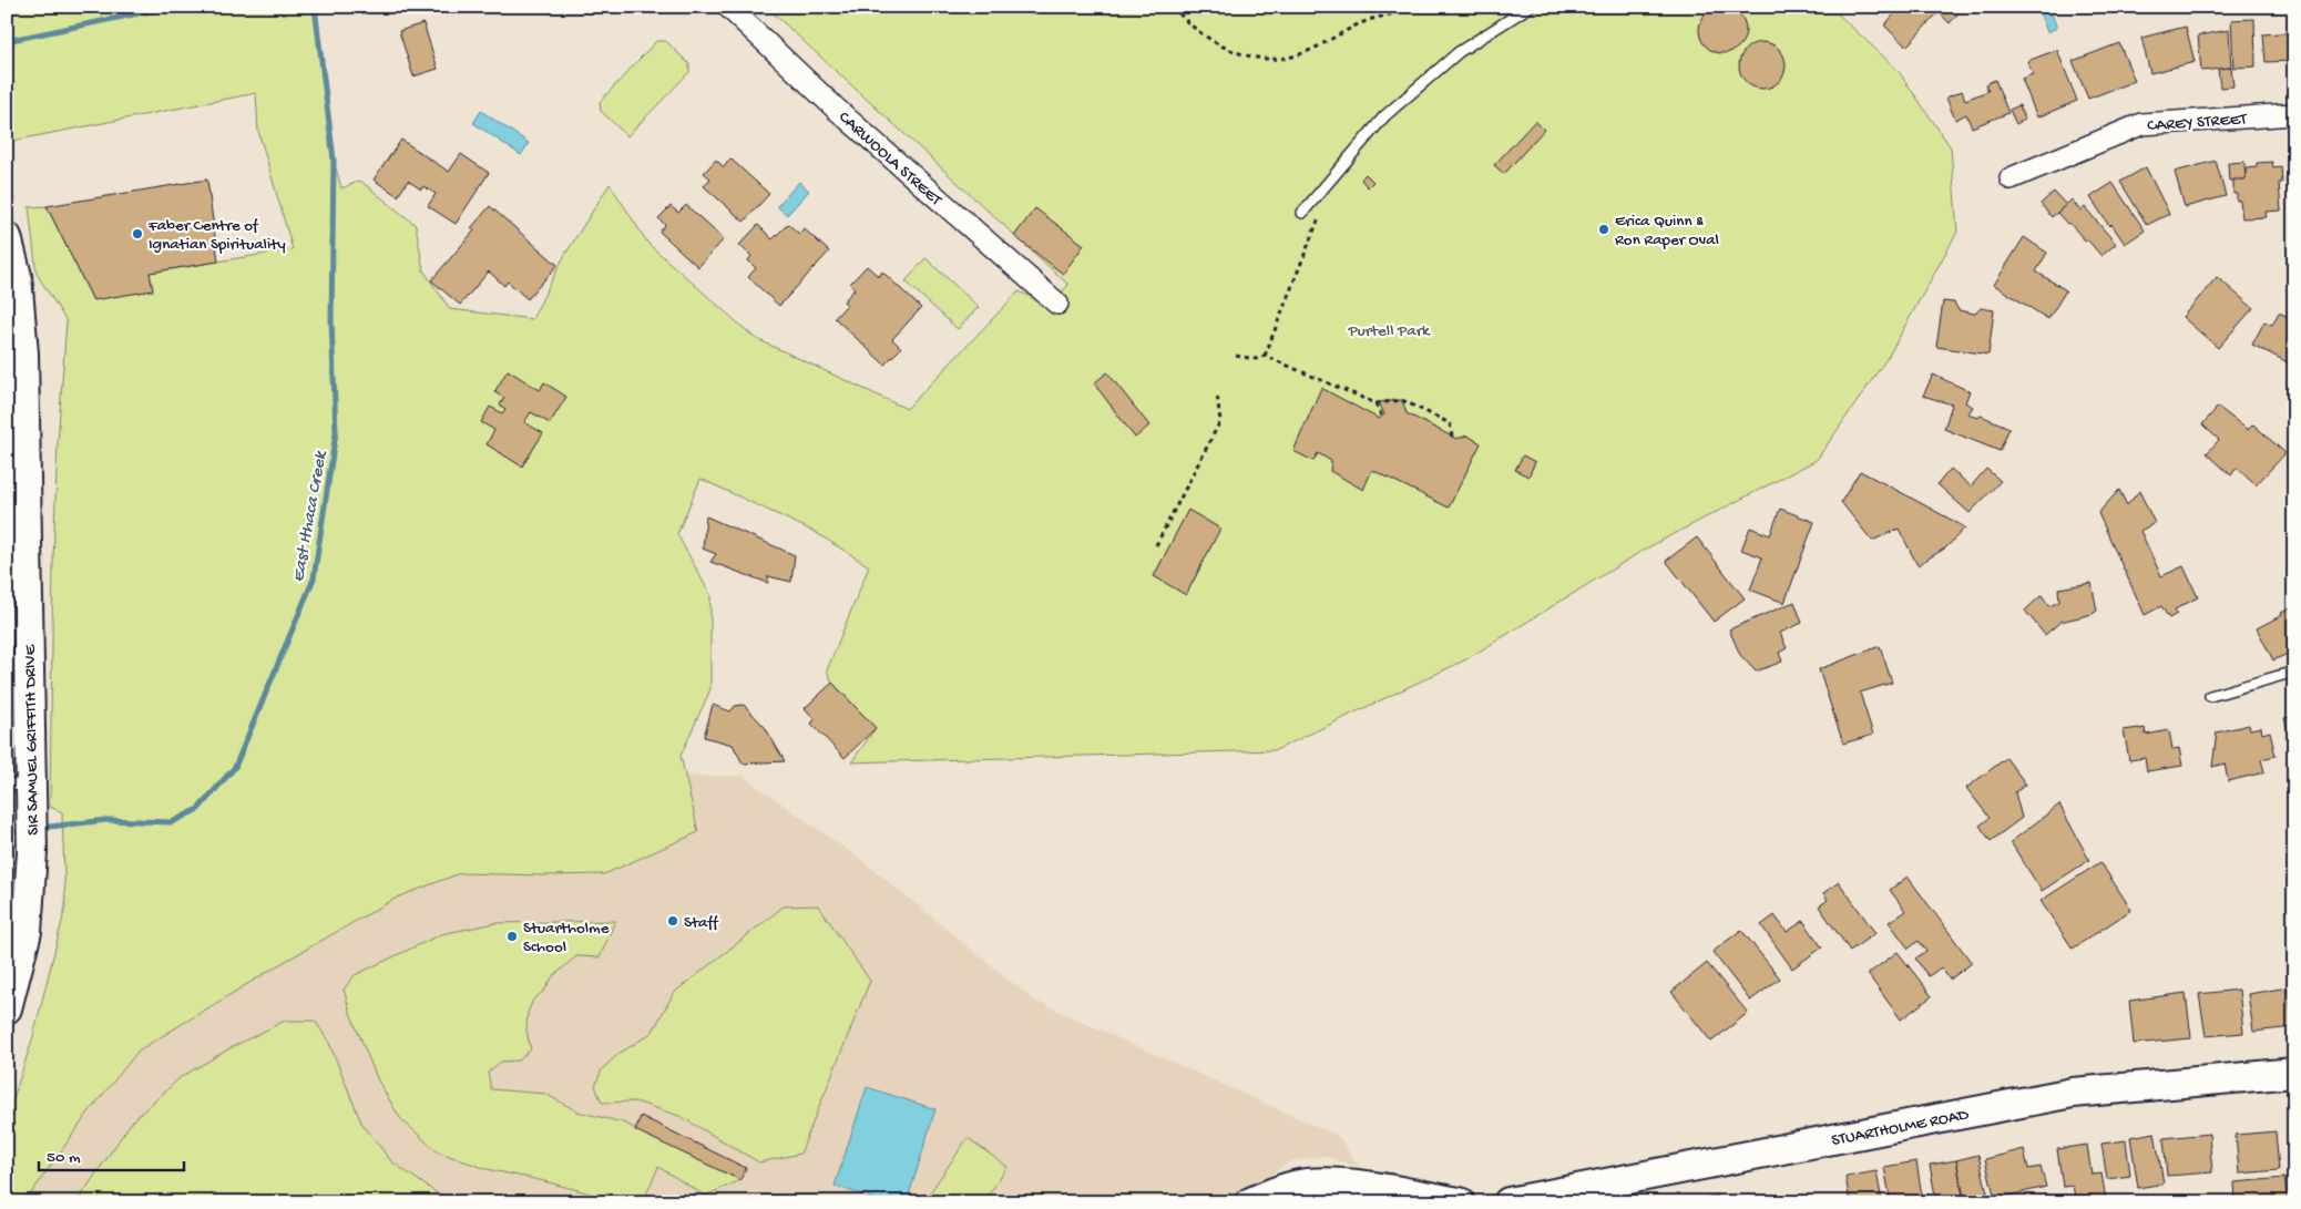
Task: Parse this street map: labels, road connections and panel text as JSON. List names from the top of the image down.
{
  "streets": {
    "main road": ["SIR SAMUEL GRIFFITH DRIVE", "STUARTHOLME ROAD"],
    "street": ["CAREY STREET", "CARWOOLA STREET"]
  },
  "water": ["East Ithaca Creek"],
  "parks": ["Purtell Park"],
  "places": [
    "Erica Quinn & Ron Raper Oval",
    "Faber Centre of Ignatian Spirituality",
    "Staff",
    "Stuartholme School"
  ],
  "scale_bar": "50 m"
}
